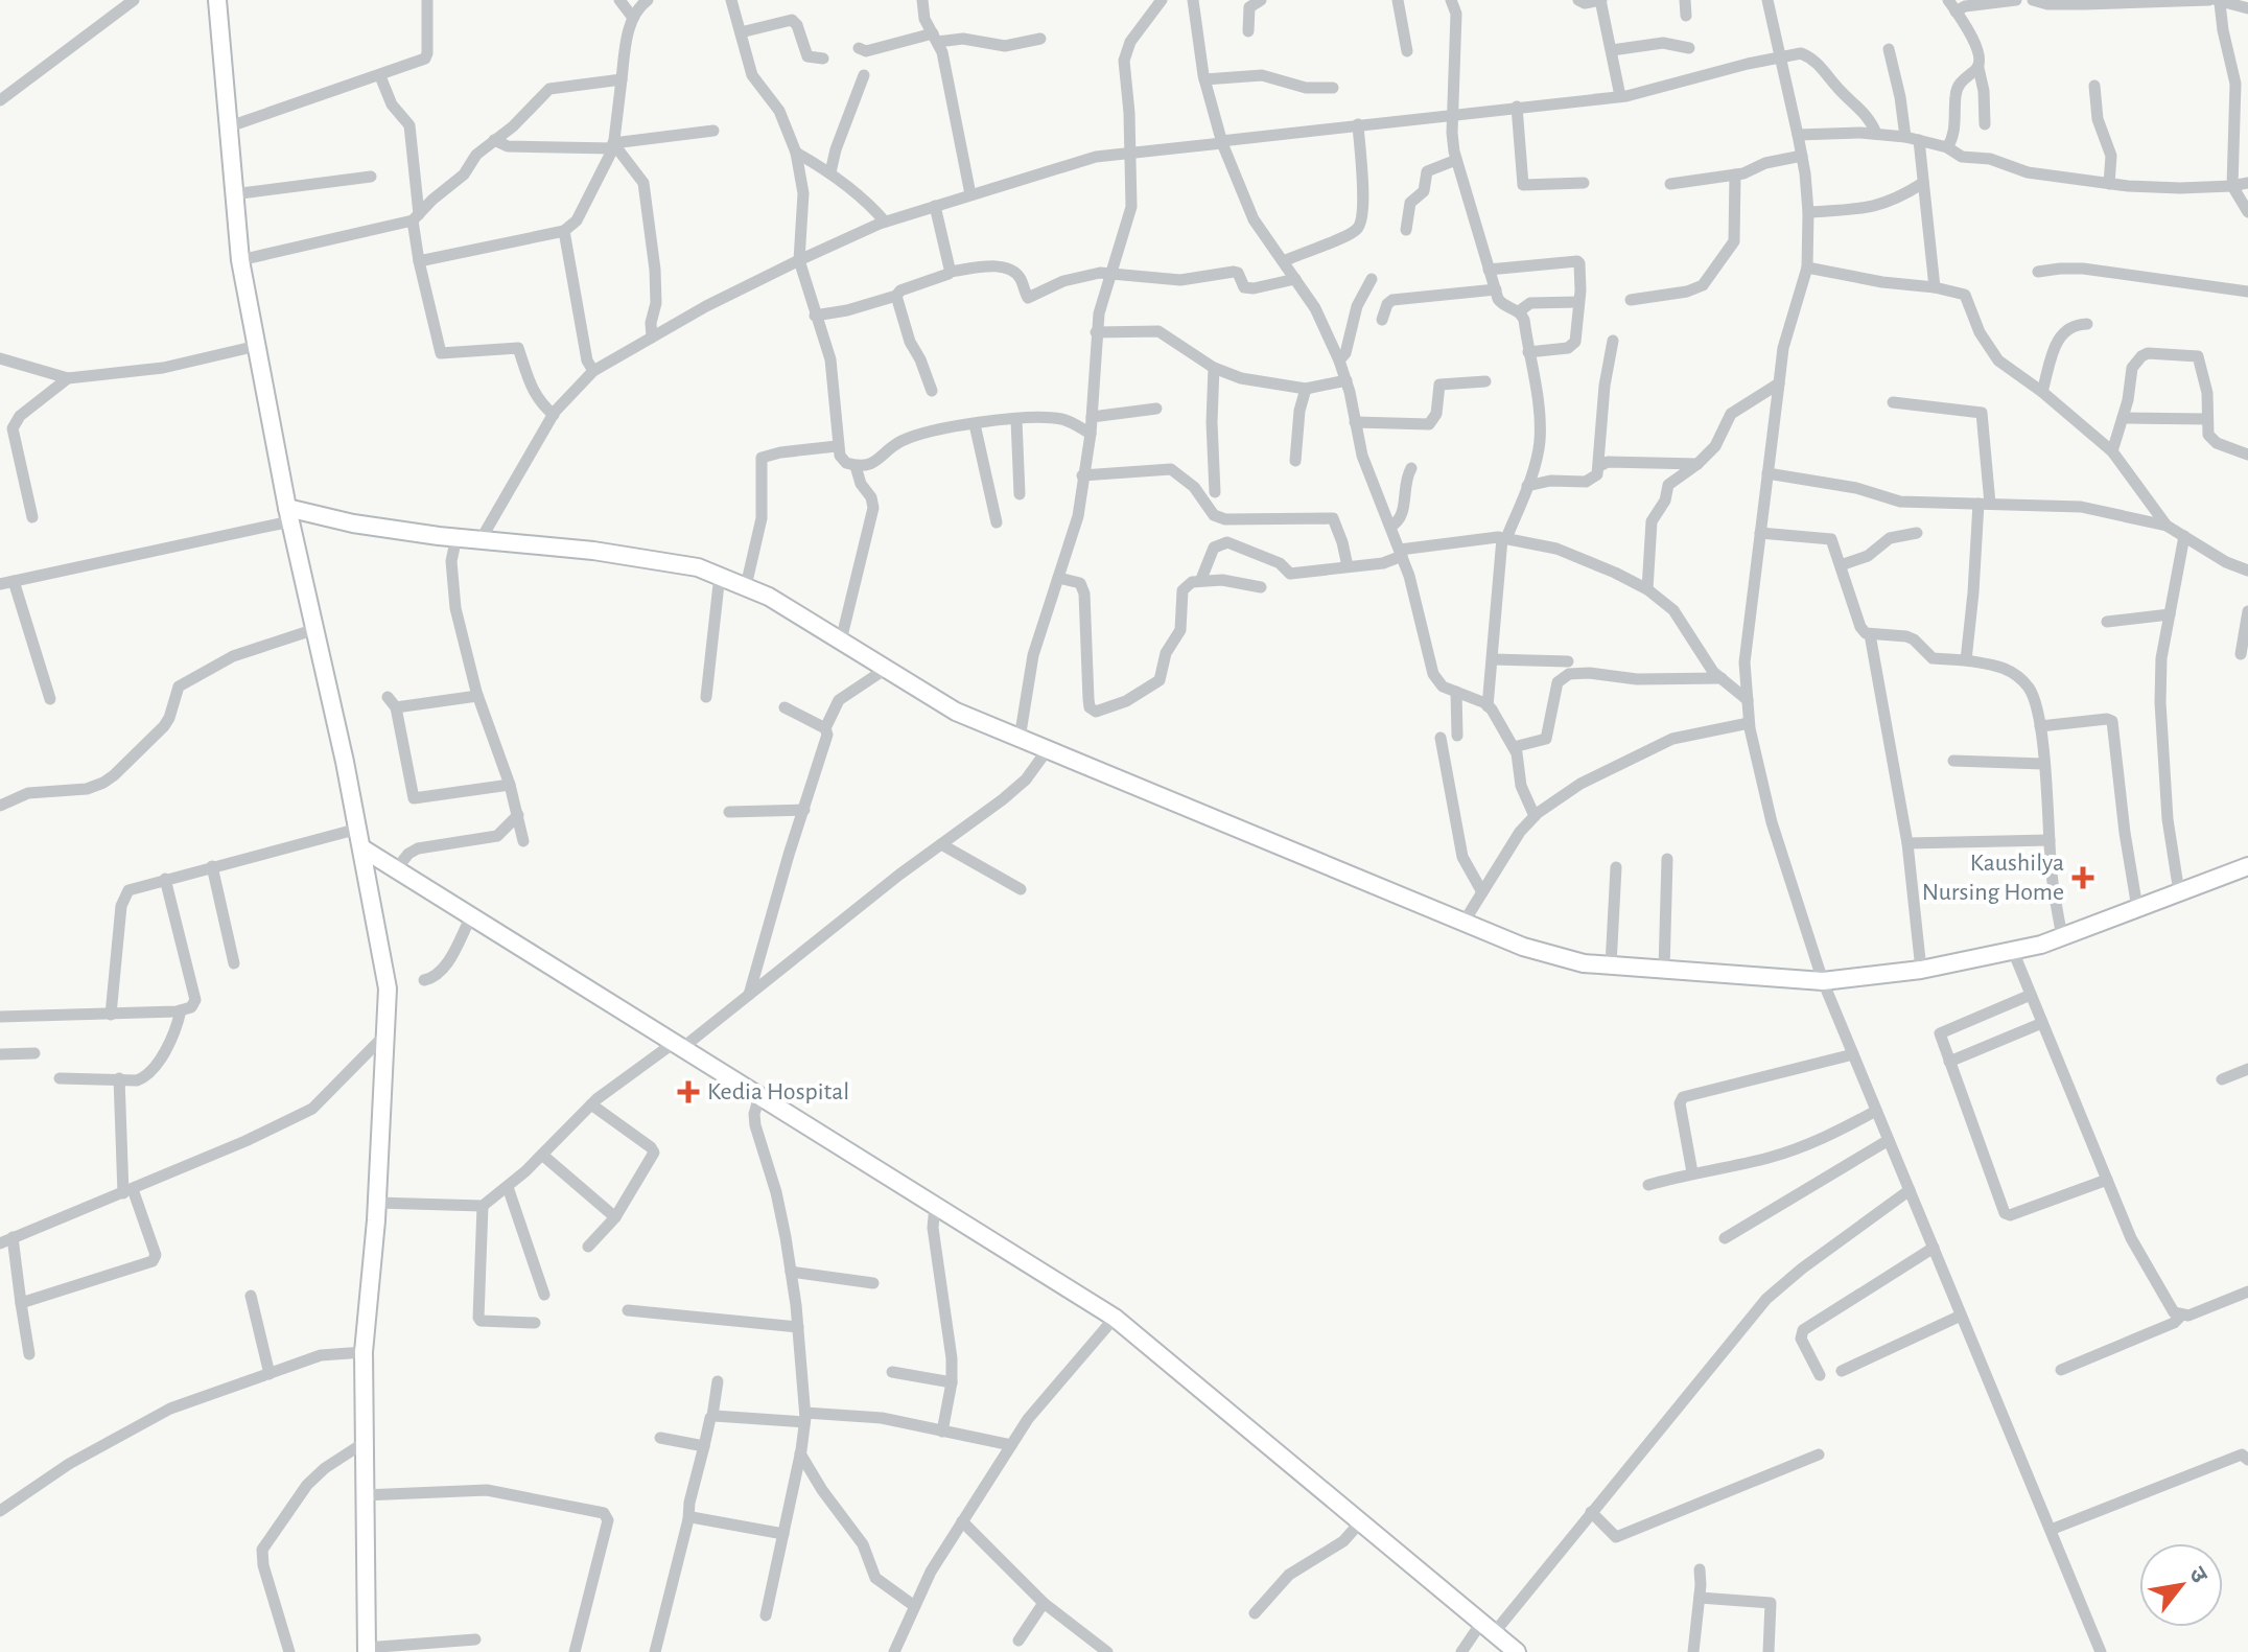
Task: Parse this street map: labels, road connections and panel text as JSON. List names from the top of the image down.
{
  "places": {
    "health": ["Kaushilya Nursing Home", "Kedia Hospital"]
  },
  "north": "top right"
}
